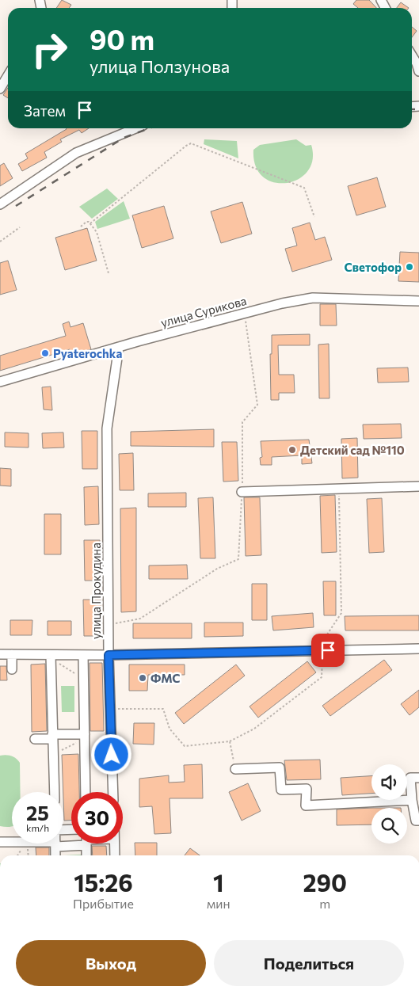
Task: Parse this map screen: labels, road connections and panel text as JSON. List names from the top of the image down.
{
  "streets": {
    "street": ["улица Сурикова", "улица Прокудина"]
  },
  "crossings": [
    ["улица Сурикова", "улица Прокудина"]
  ],
  "places": [
    "Светофор",
    "Pyaterochka",
    "Детский сад №110",
    "ФМС"
  ],
  "page": {
    "turn": ["90 m", "улица Ползунова"],
    "then": "Затем",
    "speed": "25 km/h",
    "limit": "30",
    "eta": [
      "15:26",
      "Прибытие",
      "1",
      "мин",
      "290",
      "m"
    ],
    "buttons": ["Выход", "Поделиться"]
  }
}
